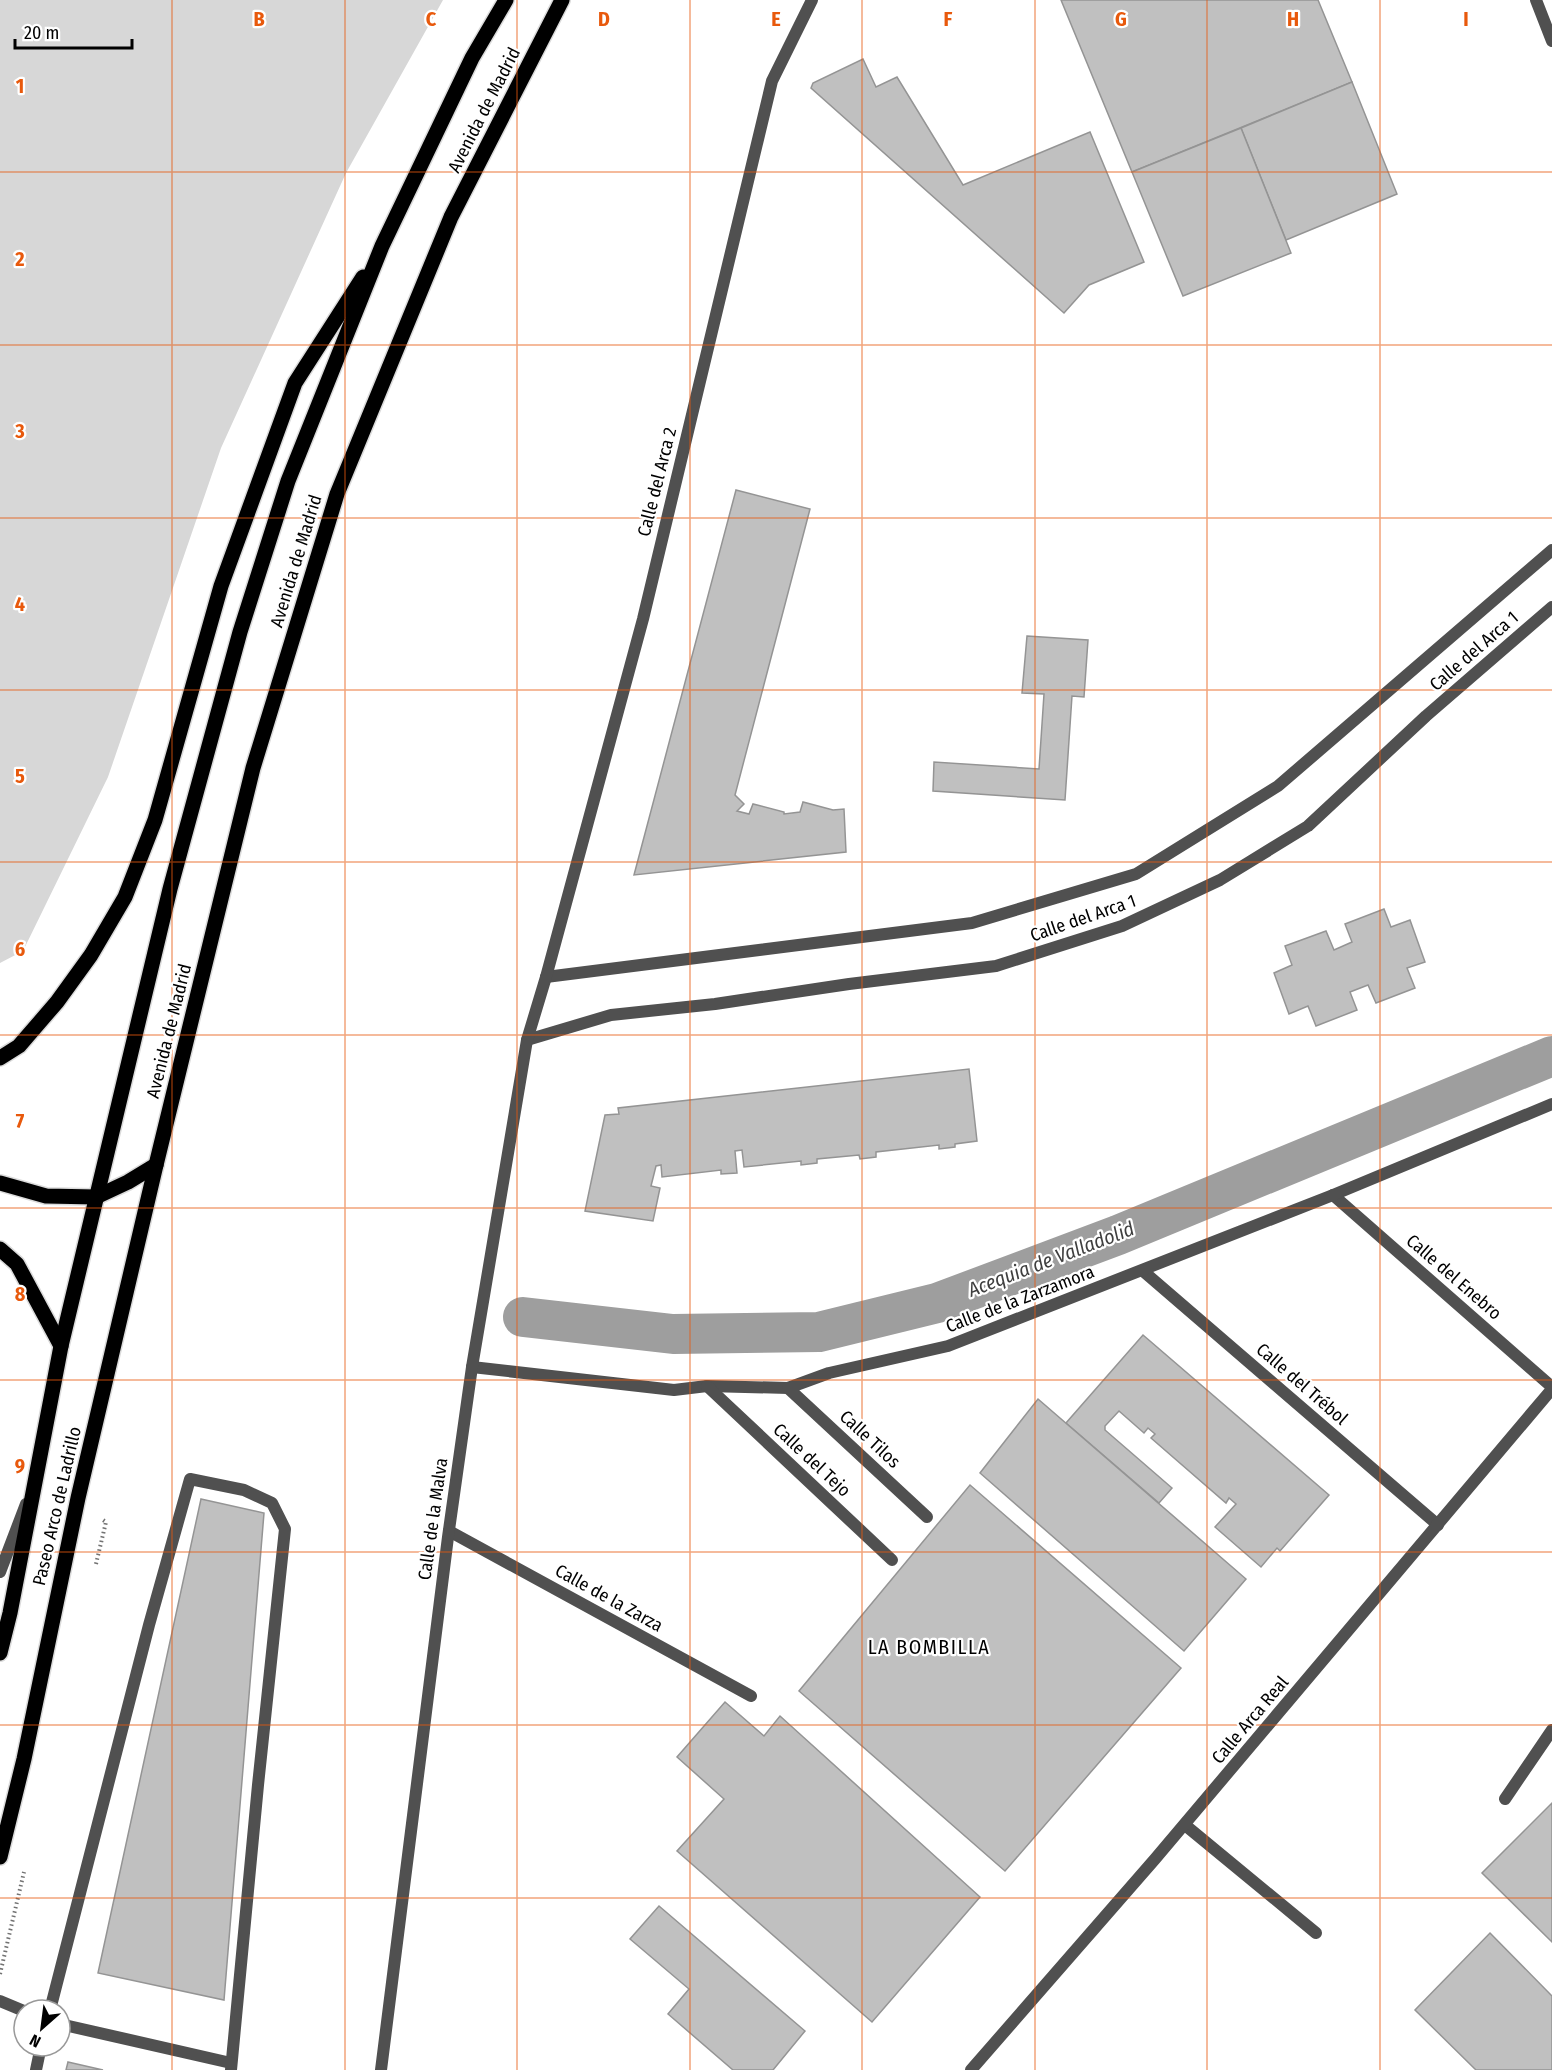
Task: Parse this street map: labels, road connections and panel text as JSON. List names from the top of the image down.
{
  "streets": {
    "main road": ["Avenida de Madrid", "Paseo Arco de Ladrillo"],
    "street": [
      "Calle del Arca 2",
      "Calle del Arca 1",
      "Calle del Enebro",
      "Calle de la Zarzamora",
      "Calle del Trébol",
      "Calle Tilos",
      "Calle del Tejo",
      "Calle de la Malva",
      "Calle de la Zarza",
      "Calle Arca Real"
    ]
  },
  "crossings": [
    ["Avenida de Madrid", "Paseo Arco de Ladrillo"],
    ["Calle del Arca 2", "Calle del Arca 1"],
    ["Calle del Arca 2", "Calle de la Malva"],
    ["Calle del Arca 1", "Calle de la Malva"],
    ["Calle del Enebro", "Calle de la Zarzamora"],
    ["Calle del Enebro", "Calle Arca Real"],
    ["Calle de la Zarzamora", "Calle del Trébol"],
    ["Calle de la Zarzamora", "Calle Tilos"],
    ["Calle de la Zarzamora", "Calle del Tejo"],
    ["Calle de la Zarzamora", "Calle de la Malva"],
    ["Calle del Trébol", "Calle Arca Real"],
    ["Calle de la Malva", "Calle de la Zarza"]
  ],
  "districts": ["LA BOMBILLA"],
  "water": ["Acequia de Valladolid"],
  "scale_bar": "20 m",
  "north": "bottom left",
  "grid": {
    "columns": [
      "B",
      "C",
      "D",
      "E",
      "F",
      "G",
      "H",
      "I"
    ],
    "rows": [
      "1",
      "2",
      "3",
      "4",
      "5",
      "6",
      "7",
      "8",
      "9"
    ]
  }
}
